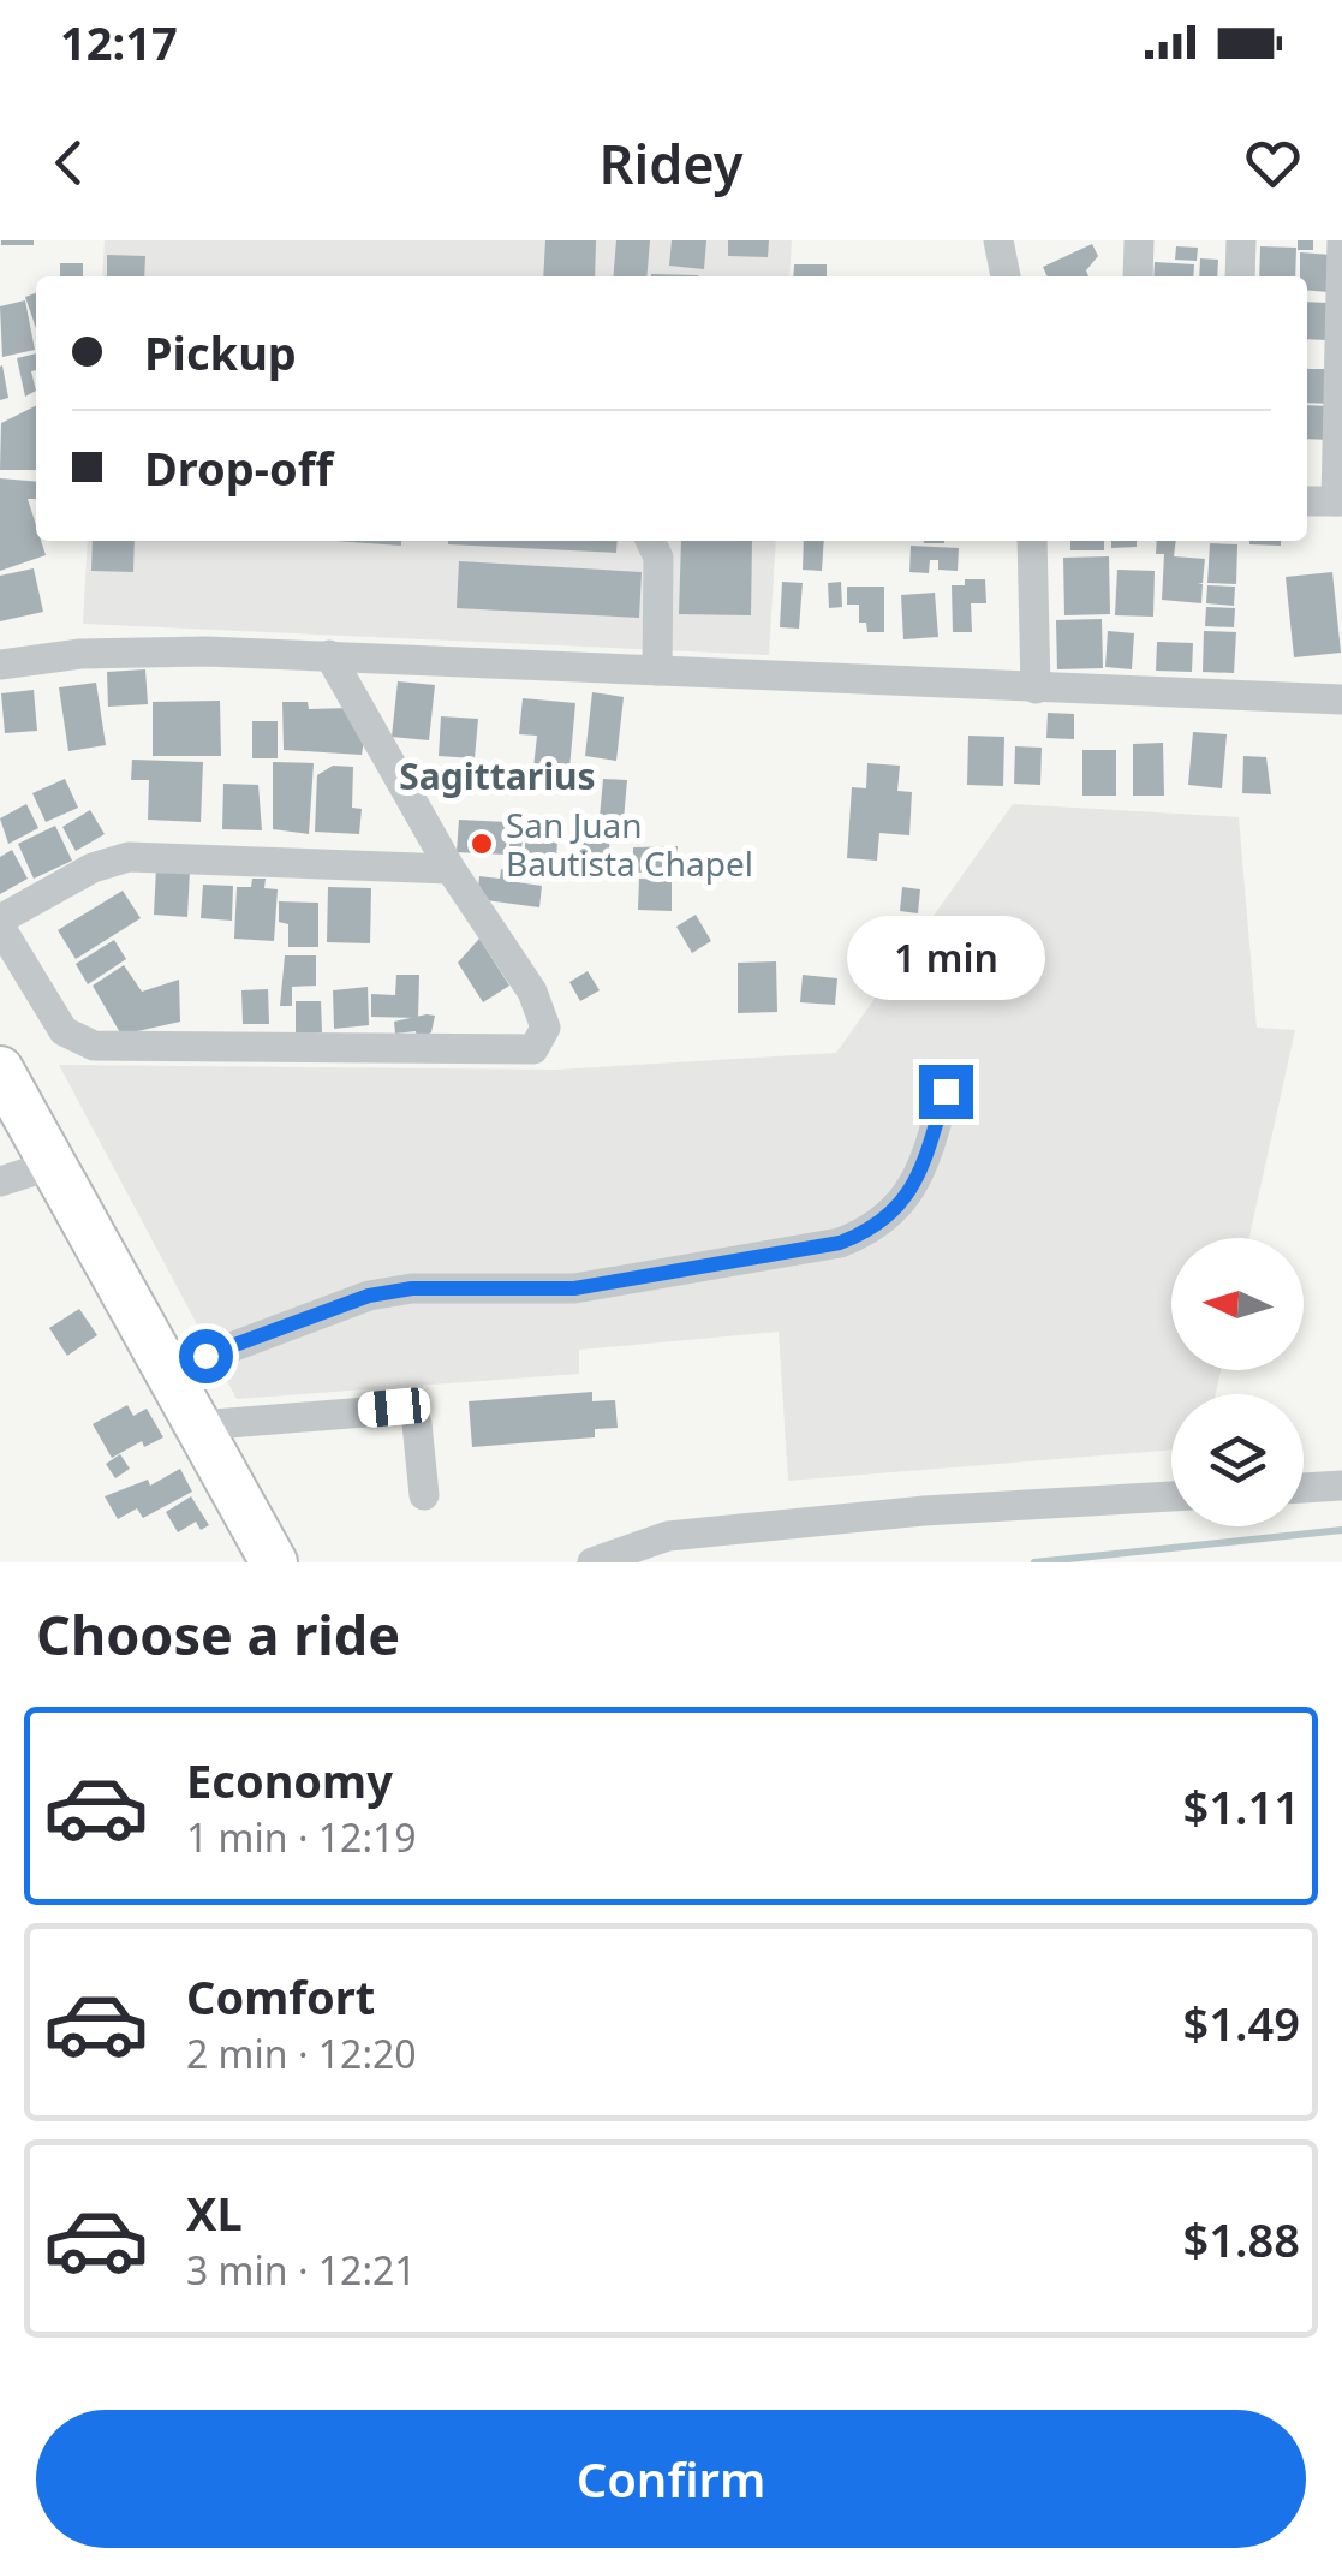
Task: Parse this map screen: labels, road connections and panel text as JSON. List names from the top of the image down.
{
  "districts": ["Sagittarius"],
  "places": ["San Juan Bautista Chapel"],
  "north": "left",
  "page": {
    "status": "12:17",
    "header": "Ridey",
    "banner": ["Pickup", "Drop-off"],
    "bubble": "1 min",
    "heading": "Choose a ride",
    "list": [
      {
        "name": "Economy",
        "note": "1 min · 12:19",
        "value": "$1.11"
      },
      {
        "name": "Comfort",
        "note": "2 min · 12:20",
        "value": "$1.49"
      },
      {
        "name": "XL",
        "note": "3 min · 12:21",
        "value": "$1.88"
      }
    ],
    "buttons": "Confirm"
  }
}
